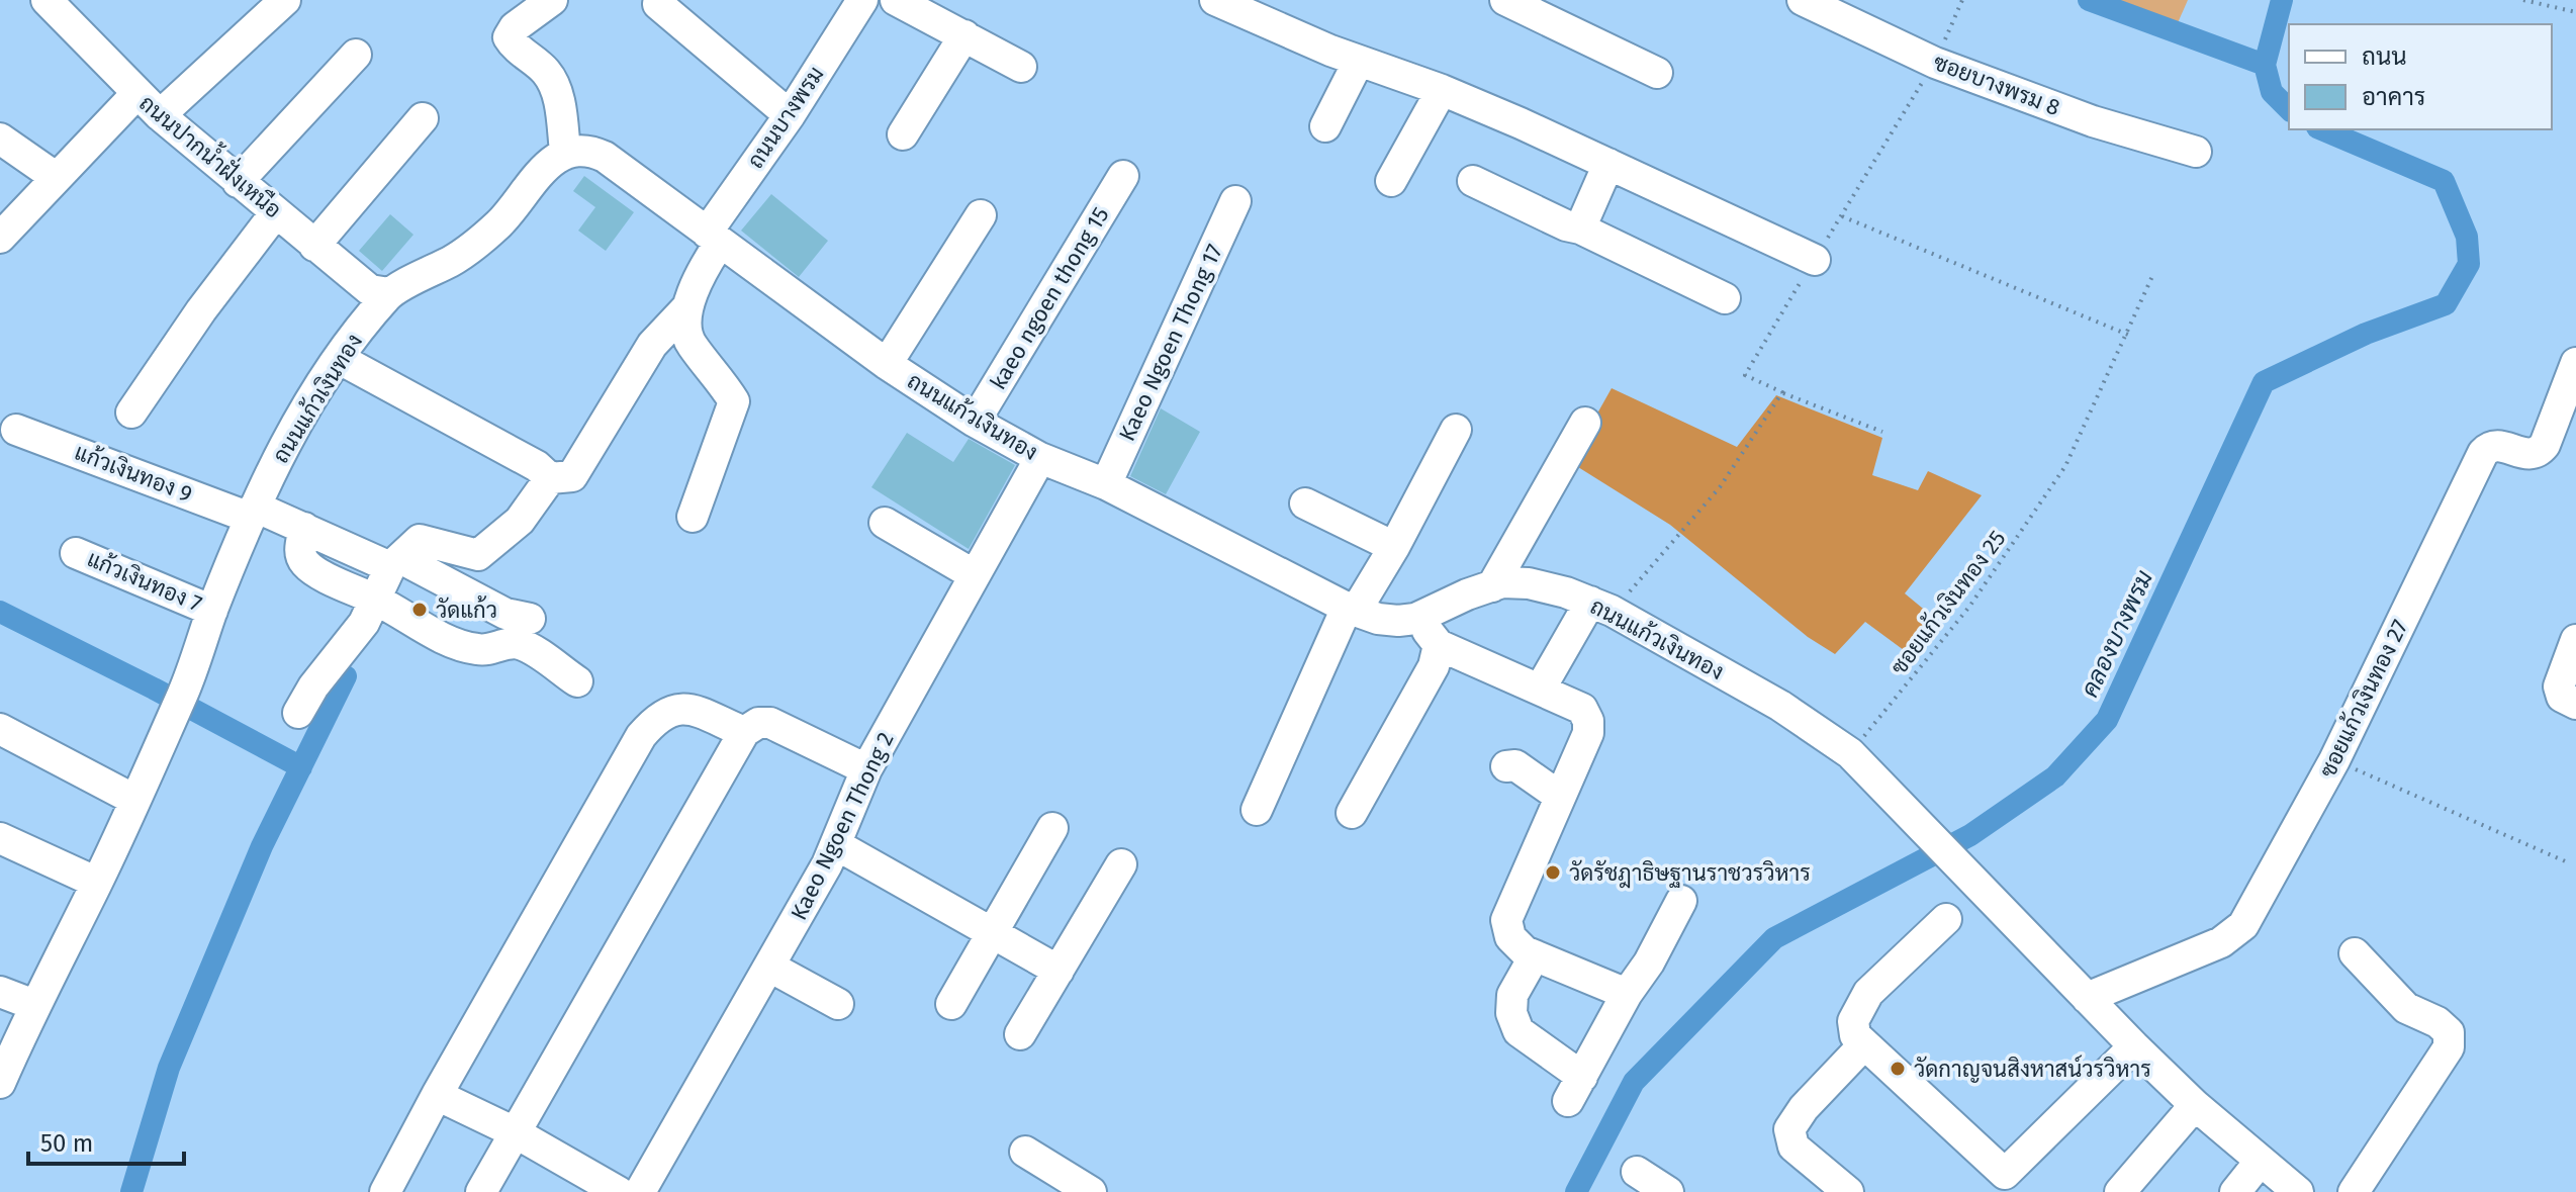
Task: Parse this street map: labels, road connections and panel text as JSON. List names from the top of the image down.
{
  "streets": {
    "street": [
      "ซอยบางพรม 8",
      "ถนนบางพรม",
      "ถนนปากน้ำฝั่งเหนือ",
      "kaeo ngoen thong 15",
      "Kaeo Ngoen Thong 17",
      "ถนนแก้วเงินทอง",
      "แก้วเงินทอง 9",
      "แก้วเงินทอง 7",
      "ซอยแก้วเงินทอง 27",
      "Kaeo Ngoen Thong 2"
    ],
    "path": ["ซอยแก้วเงินทอง 25"]
  },
  "crossings": [
    ["ถนนบางพรม", "ถนนแก้วเงินทอง"],
    ["ถนนปากน้ำฝั่งเหนือ", "ถนนแก้วเงินทอง"],
    ["kaeo ngoen thong 15", "ถนนแก้วเงินทอง"],
    ["Kaeo Ngoen Thong 17", "ถนนแก้วเงินทอง"],
    ["ถนนแก้วเงินทอง", "แก้วเงินทอง 9"],
    ["ถนนแก้วเงินทอง", "แก้วเงินทอง 7"],
    ["ถนนแก้วเงินทอง", "ซอยแก้วเงินทอง 25"],
    ["ถนนแก้วเงินทอง", "ซอยแก้วเงินทอง 27"],
    ["ถนนแก้วเงินทอง", "Kaeo Ngoen Thong 2"]
  ],
  "water": ["คลองบางพรม"],
  "places": ["วัดแก้ว", "วัดรัชฎาธิษฐานราชวรวิหาร", "วัดกาญจนสิงหาสน์วรวิหาร"],
  "legend": ["ถนน", "อาคาร"],
  "scale_bar": "50 m"
}
